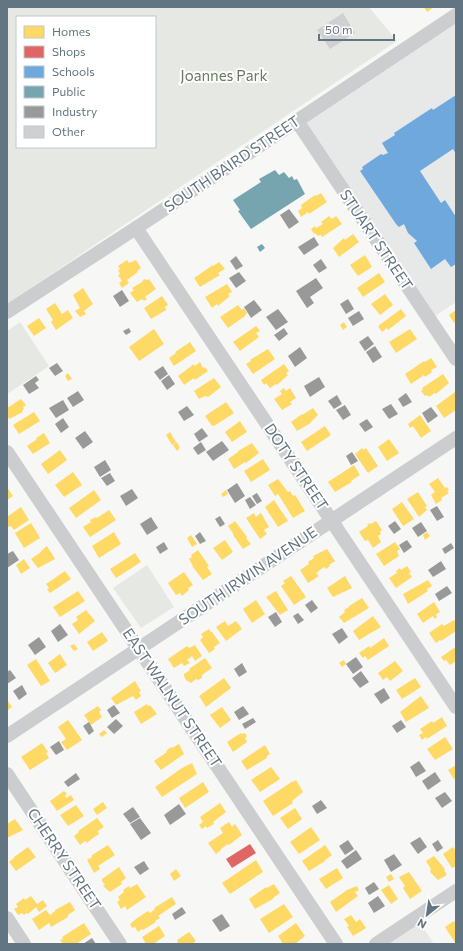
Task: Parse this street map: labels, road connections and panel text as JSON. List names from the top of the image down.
{
  "streets": {
    "street": [
      "SOUTH BAIRD STREET",
      "STUART STREET",
      "DOTY STREET",
      "SOUTH IRWIN AVENUE",
      "EAST WALNUT STREET",
      "CHERRY STREET"
    ]
  },
  "crossings": [
    ["SOUTH BAIRD STREET", "STUART STREET"],
    ["SOUTH BAIRD STREET", "DOTY STREET"],
    ["DOTY STREET", "SOUTH IRWIN AVENUE"],
    ["SOUTH IRWIN AVENUE", "EAST WALNUT STREET"]
  ],
  "parks": ["Joannes Park"],
  "legend": [
    "Homes",
    "Shops",
    "Schools",
    "Public",
    "Industry",
    "Other"
  ],
  "scale_bar": "50 m",
  "north": "bottom left"
}
